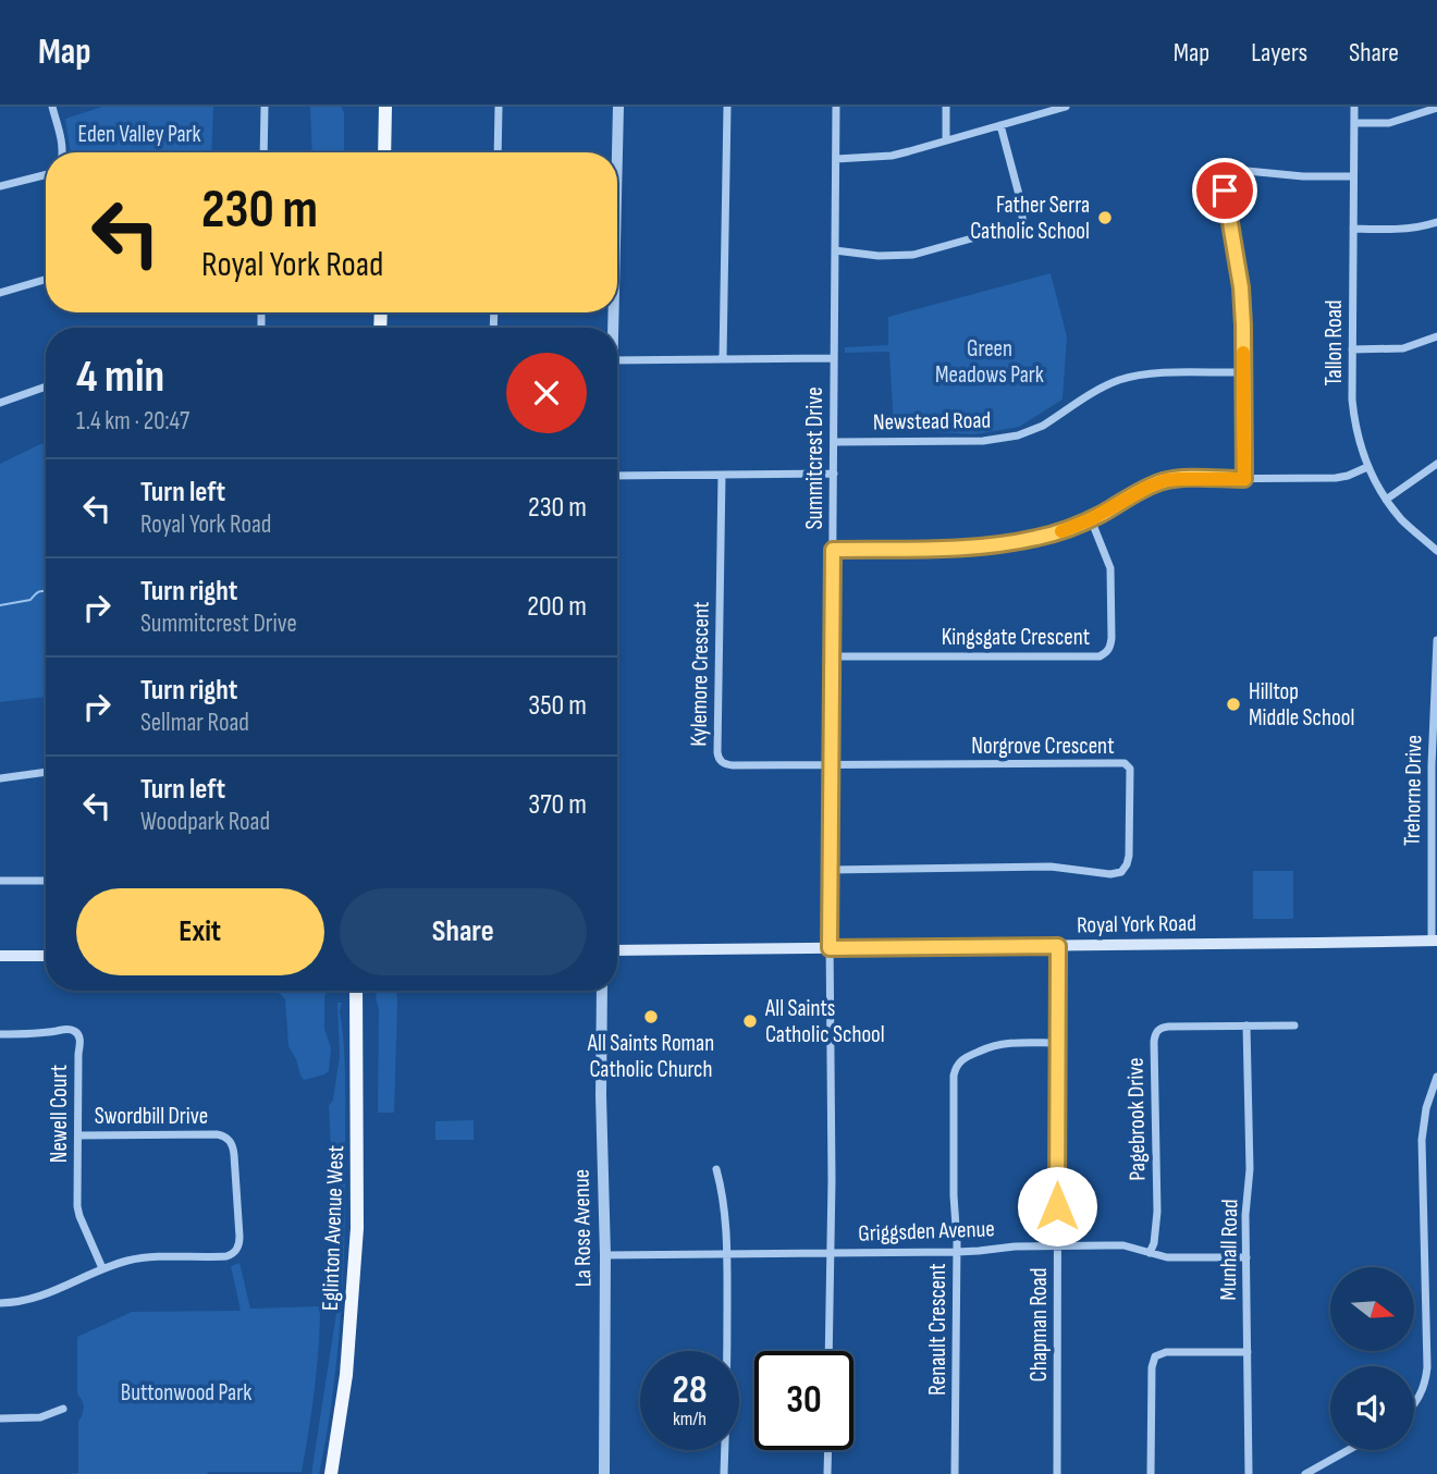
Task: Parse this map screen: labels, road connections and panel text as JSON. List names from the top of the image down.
{
  "streets": {
    "main road": ["Royal York Road", "Eglinton Avenue West"],
    "street": [
      "Tallon Road",
      "Newstead Road",
      "Summitcrest Drive",
      "Kingsgate Crescent",
      "Kylemore Crescent",
      "Norgrove Crescent",
      "Trehorne Drive",
      "Newell Court",
      "Swordbill Drive",
      "Pagebrook Drive",
      "La Rose Avenue",
      "Griggsden Avenue",
      "Munhall Road",
      "Chapman Road",
      "Renault Crescent"
    ]
  },
  "crossings": [
    ["Newstead Road", "Summitcrest Drive"],
    ["Summitcrest Drive", "Kingsgate Crescent"],
    ["Summitcrest Drive", "Kylemore Crescent"],
    ["Summitcrest Drive", "Norgrove Crescent"],
    ["Summitcrest Drive", "Royal York Road"],
    ["Kylemore Crescent", "Norgrove Crescent"],
    ["Trehorne Drive", "Royal York Road"],
    ["Royal York Road", "Chapman Road"],
    ["Newell Court", "Swordbill Drive"],
    ["Pagebrook Drive", "Griggsden Avenue"],
    ["Pagebrook Drive", "Munhall Road"],
    ["La Rose Avenue", "Griggsden Avenue"],
    ["Griggsden Avenue", "Munhall Road"],
    ["Griggsden Avenue", "Chapman Road"],
    ["Griggsden Avenue", "Renault Crescent"],
    ["Chapman Road", "Renault Crescent"]
  ],
  "parks": ["Eden Valley Park", "Green Meadows Park", "Buttonwood Park"],
  "places": [
    "Father Serra Catholic School",
    "Hilltop Middle School",
    "All Saints Roman Catholic Church",
    "All Saints Catholic School"
  ],
  "north": "right",
  "page": {
    "header": "Map",
    "nav": ["Map", "Layers", "Share"],
    "turn": ["230 m", "Royal York Road"],
    "heading": ["4 min", "1.4 km · 20:47"],
    "list": [
      {
        "name": "Turn left",
        "note": "Royal York Road",
        "value": "230 m"
      },
      {
        "name": "Turn right",
        "note": "Summitcrest Drive",
        "value": "200 m"
      },
      {
        "name": "Turn right",
        "note": "Sellmar Road",
        "value": "350 m"
      },
      {
        "name": "Turn left",
        "note": "Woodpark Road",
        "value": "370 m"
      }
    ],
    "buttons": ["Exit", "Share"],
    "speed": "28 km/h",
    "limit": "30"
  }
}
